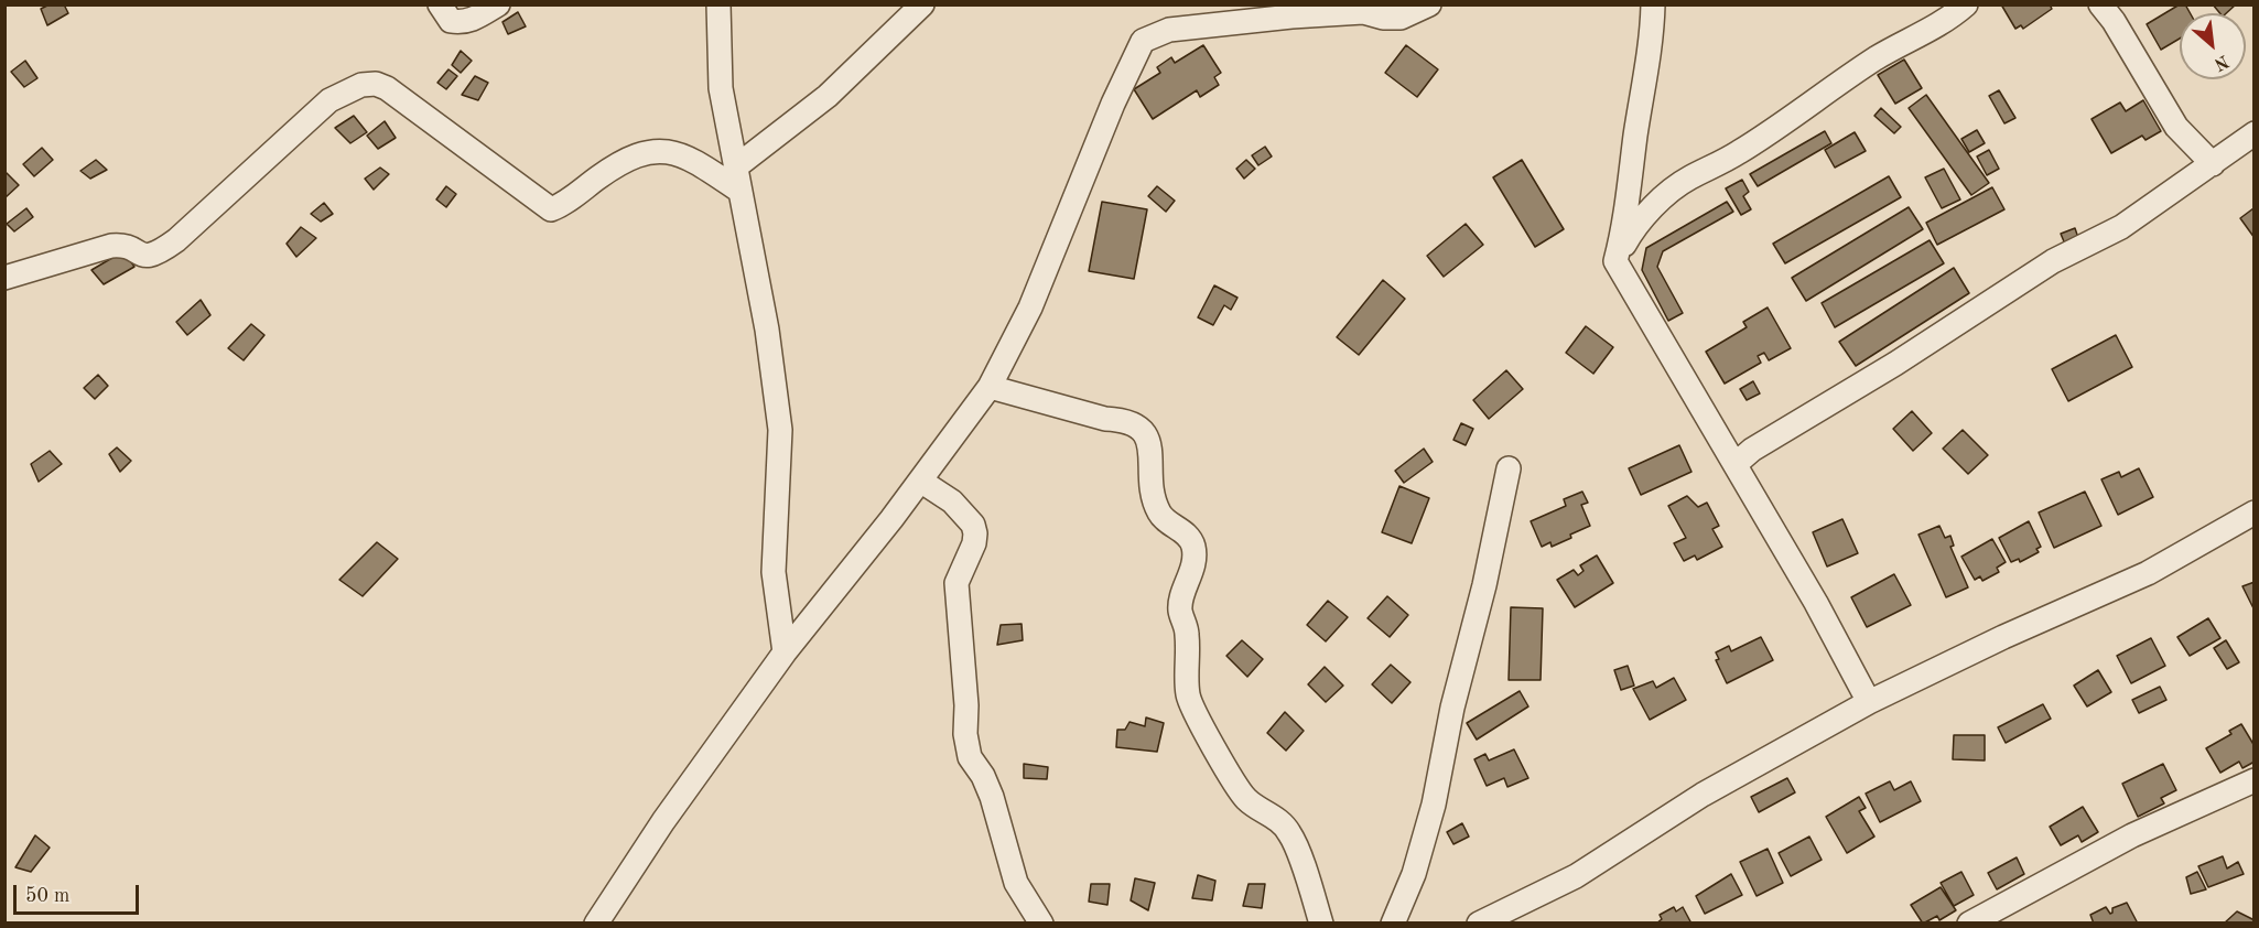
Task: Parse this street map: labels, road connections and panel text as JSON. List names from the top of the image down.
{
  "scale_bar": "50 m",
  "north": "bottom right"
}
